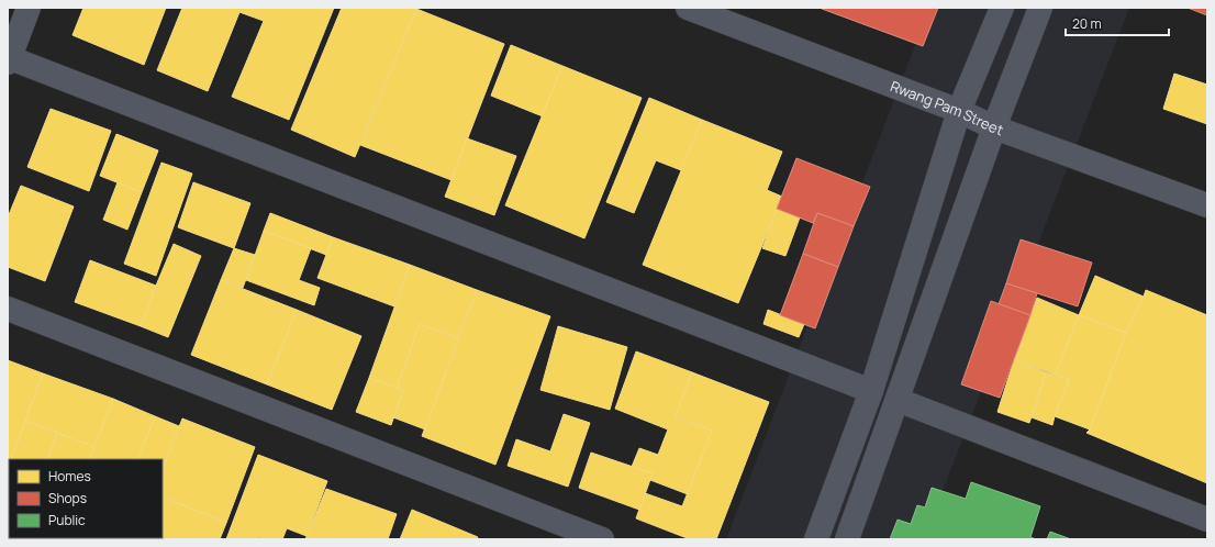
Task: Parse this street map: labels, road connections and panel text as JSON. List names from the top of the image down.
{
  "streets": {
    "street": ["Rwang Pam Street"]
  },
  "legend": ["Homes", "Shops", "Public"],
  "scale_bar": "20 m"
}
